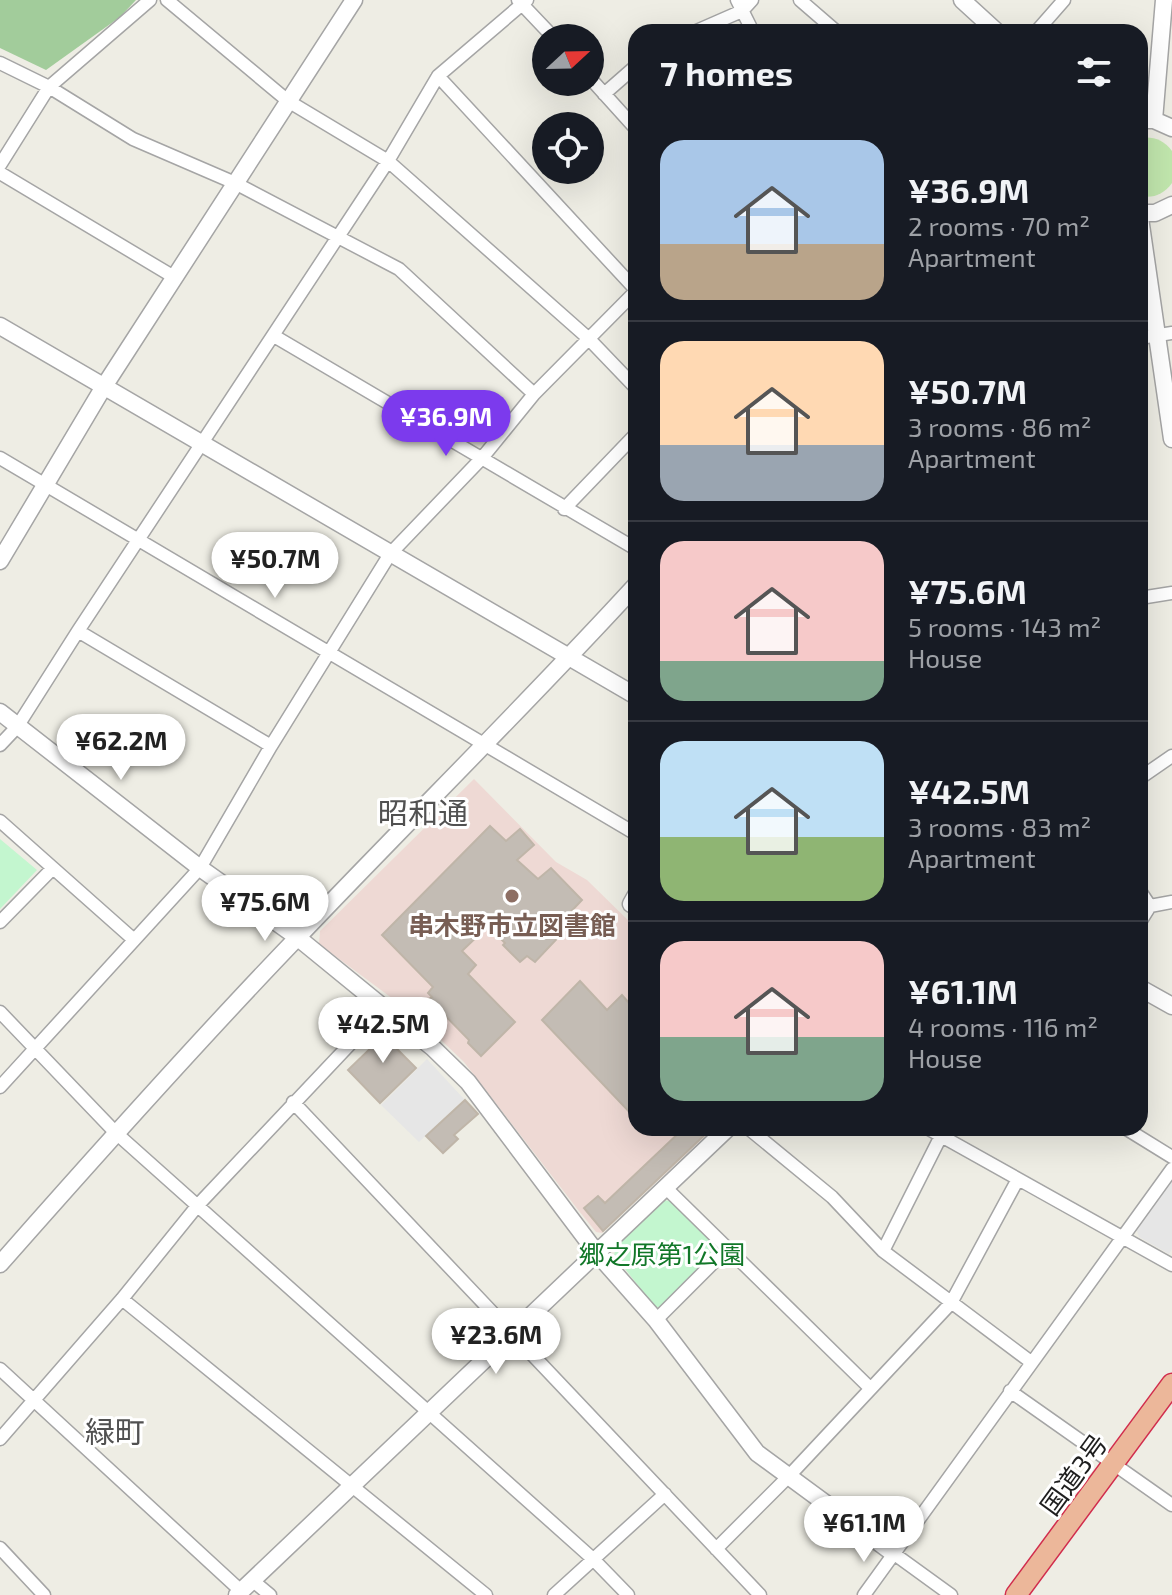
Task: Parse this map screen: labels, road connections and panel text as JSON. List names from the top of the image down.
{
  "streets": {
    "highway": ["国道3号"]
  },
  "districts": ["昭和通", "緑町"],
  "parks": ["郷之原第1公園"],
  "places": ["串木野市立図書館"],
  "north": "right",
  "page": {
    "heading": "7 homes",
    "list": [
      {
        "name": "¥36.9M",
        "note": "2 rooms · 70 m² · Apartment"
      },
      {
        "name": "¥50.7M",
        "note": "3 rooms · 86 m² · Apartment"
      },
      {
        "name": "¥75.6M",
        "note": "5 rooms · 143 m² · House"
      },
      {
        "name": "¥42.5M",
        "note": "3 rooms · 83 m² · Apartment"
      },
      {
        "name": "¥61.1M",
        "note": "4 rooms · 116 m² · House"
      }
    ],
    "price": [
      "¥36.9M",
      "¥50.7M",
      "¥62.2M",
      "¥75.6M",
      "¥42.5M",
      "¥23.6M",
      "¥61.1M"
    ]
  }
}
